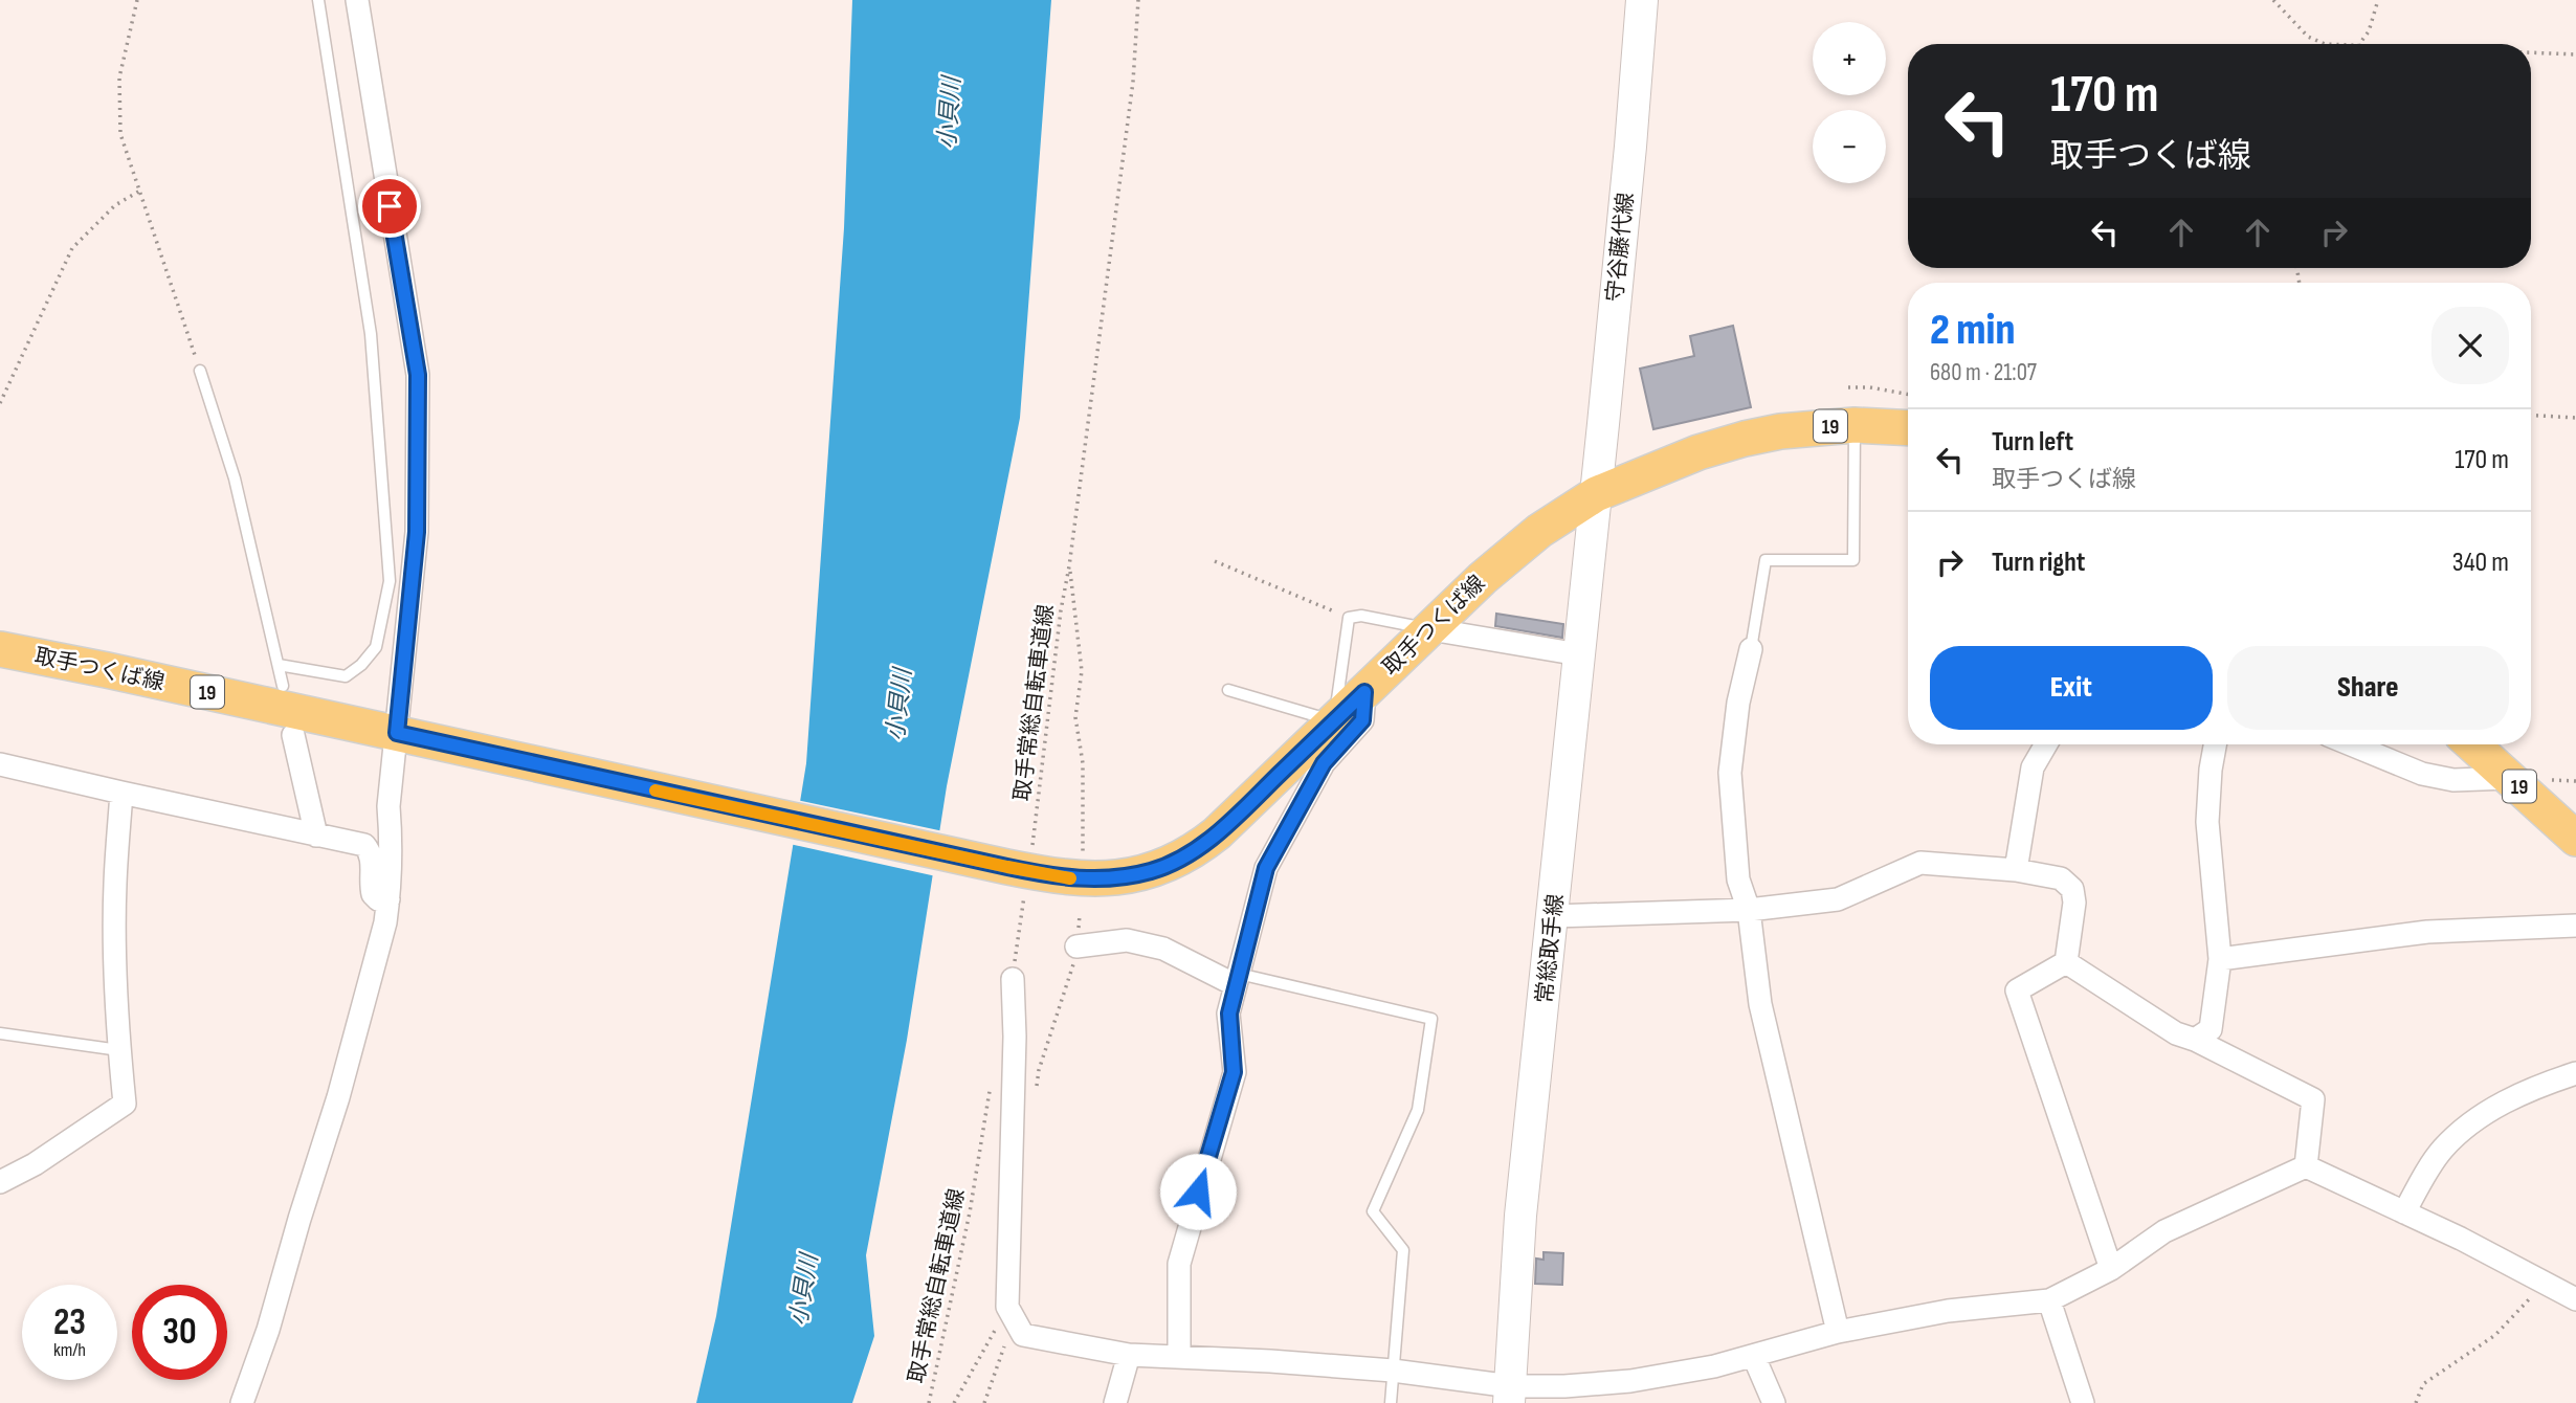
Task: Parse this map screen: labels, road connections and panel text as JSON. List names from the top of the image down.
{
  "streets": {
    "main road": [
      "守谷藤代線",
      "19",
      "取手つくば線",
      "常総取手線"
    ],
    "path": ["取手常総自転車道線"]
  },
  "crossings": [
    ["守谷藤代線", "取手つくば線"],
    ["守谷藤代線", "常総取手線"],
    ["取手つくば線", "取手常総自転車道線"],
    ["取手つくば線", "常総取手線"]
  ],
  "water": ["小貝川"],
  "page": {
    "map_buttons": ["+", "−"],
    "turn": ["170 m", "取手つくば線"],
    "heading": ["2 min", "680 m · 21:07"],
    "list": [
      {
        "name": "Turn left",
        "note": "取手つくば線",
        "value": "170 m"
      },
      {
        "name": "Turn right",
        "value": "340 m"
      }
    ],
    "buttons": ["Exit", "Share"],
    "speed": "23 km/h",
    "limit": "30"
  }
}
